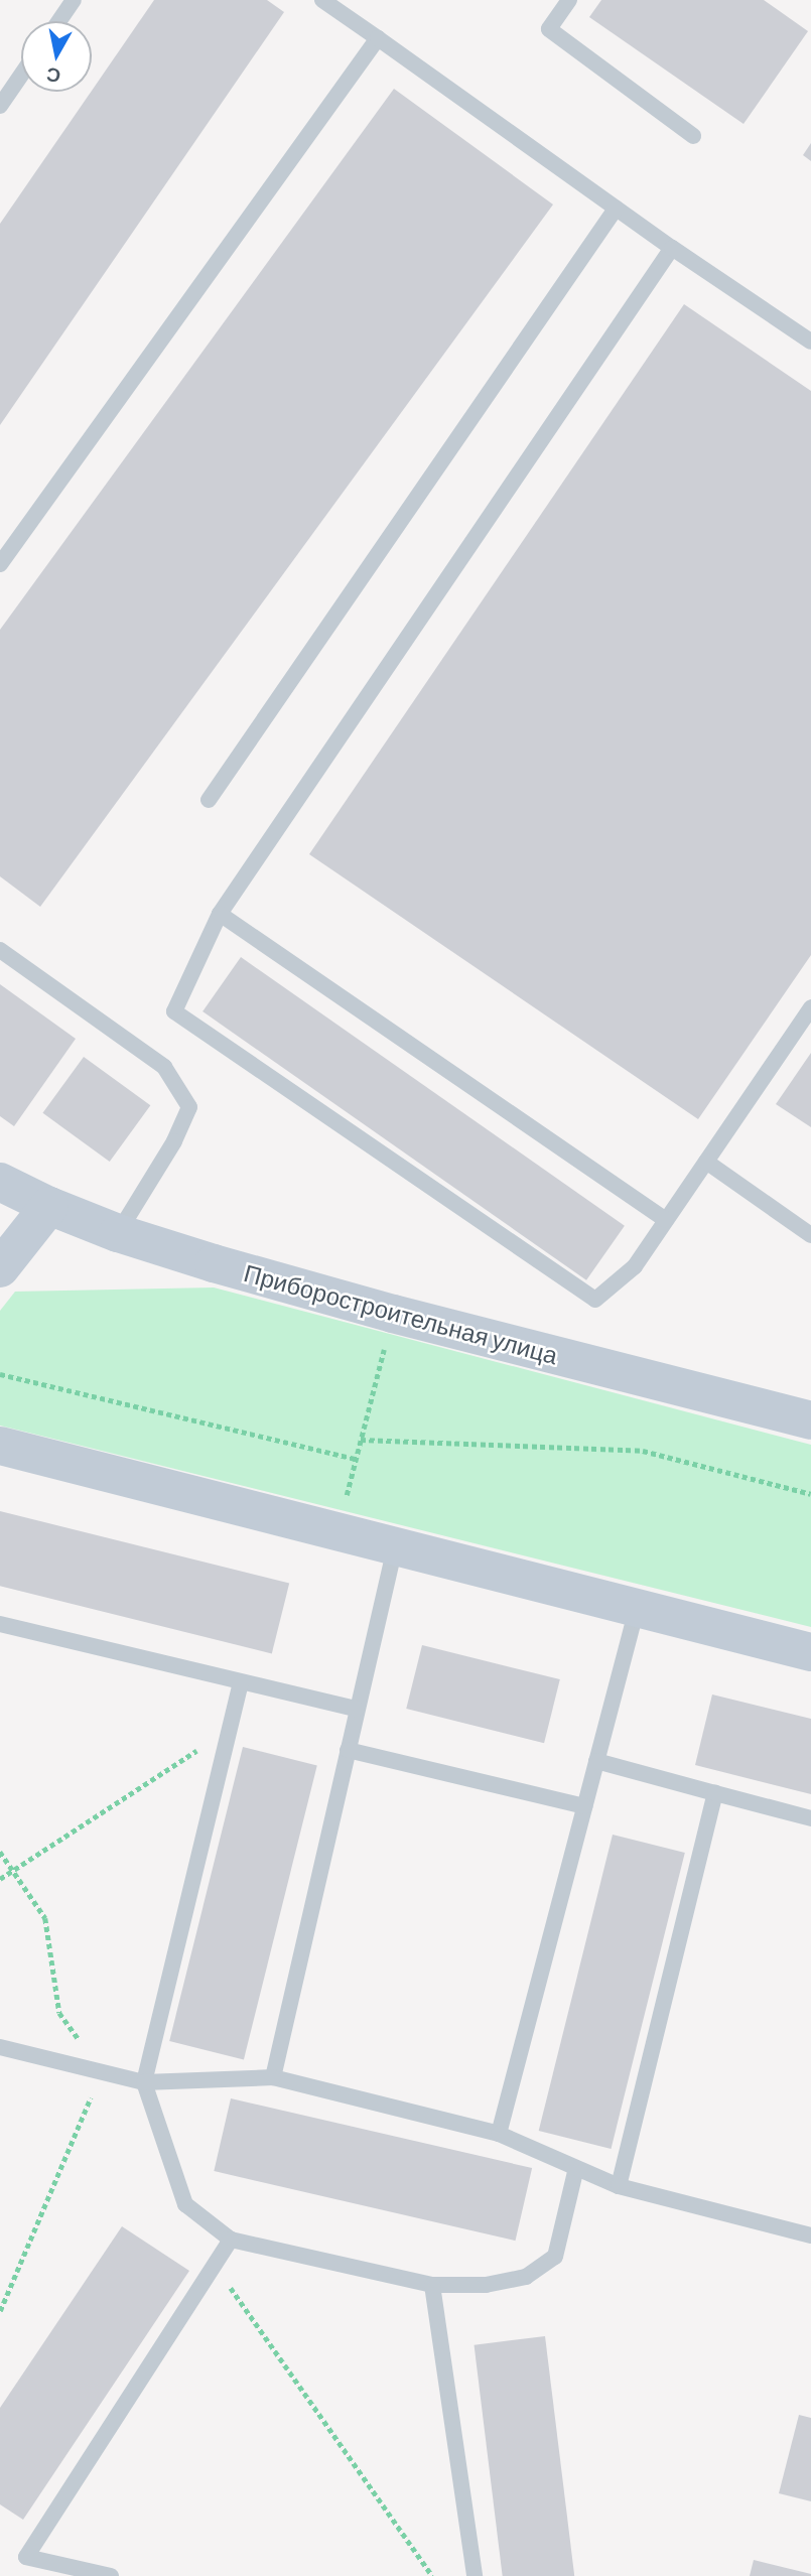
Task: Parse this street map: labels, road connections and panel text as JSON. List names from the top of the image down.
{
  "streets": {
    "main road": ["Приборостроительная улица"]
  },
  "north": "bottom"
}
